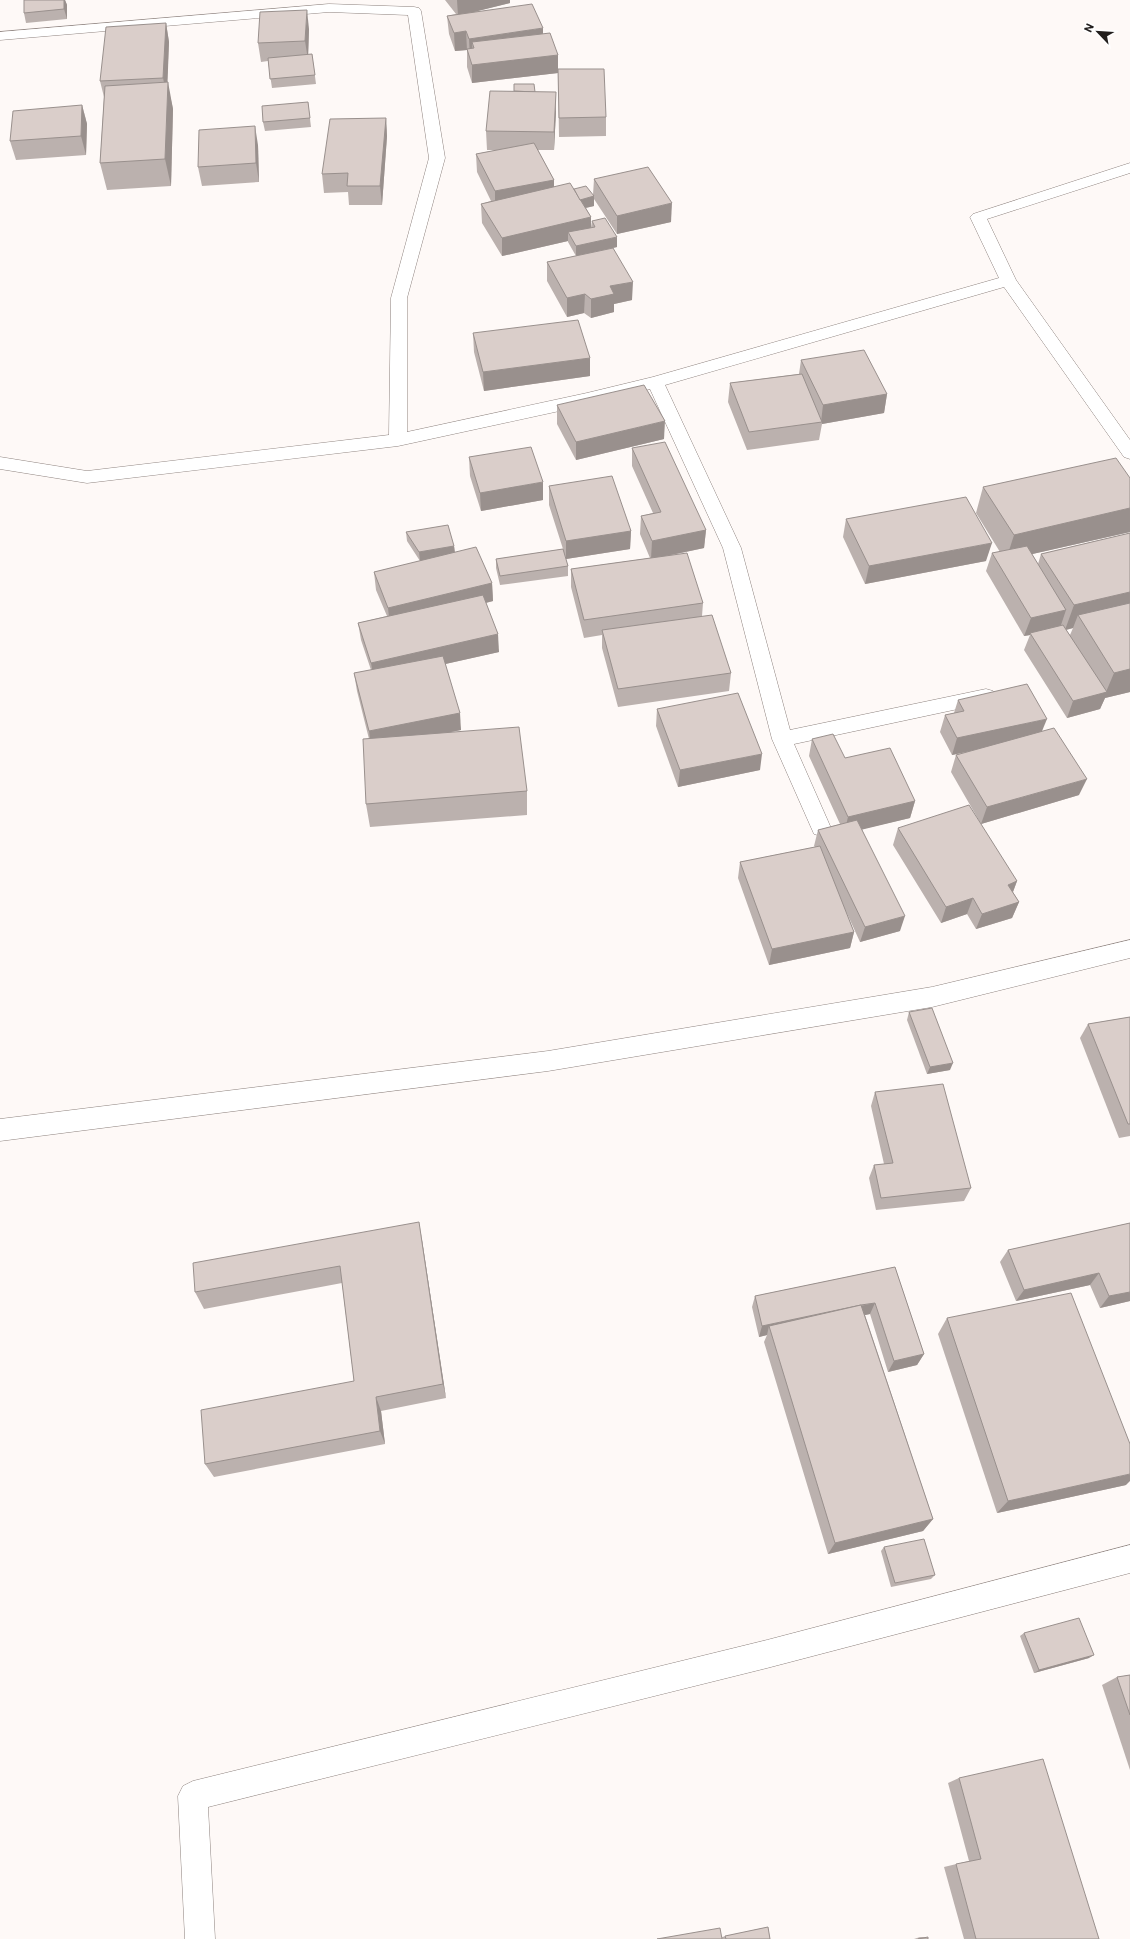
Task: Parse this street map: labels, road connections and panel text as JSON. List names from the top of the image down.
{
  "north": "top left"
}
